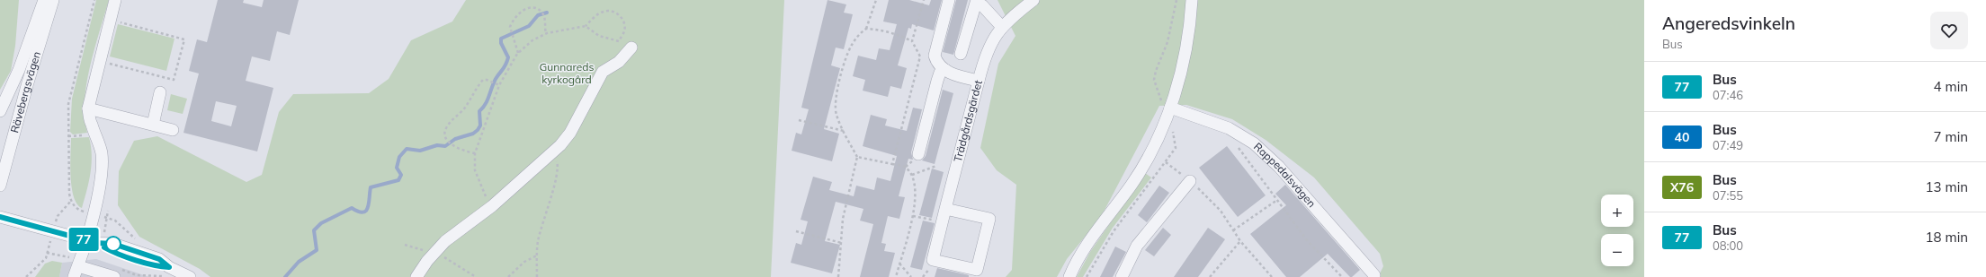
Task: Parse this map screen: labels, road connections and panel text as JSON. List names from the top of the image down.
{
  "streets": {
    "street": ["Rävebergsvägen", "Trädgårdsgärdet", "Rappedalsvägen"]
  },
  "parks": ["Gunnareds kyrkogård"],
  "lines": ["bus line 77"],
  "page": {
    "on_map": "77",
    "heading": ["Angeredsvinkeln", "Bus"],
    "list": [
      {
        "mark": "77",
        "name": "Bus",
        "note": "07:46",
        "value": "4 min"
      },
      {
        "mark": "40",
        "name": "Bus",
        "note": "07:49",
        "value": "7 min"
      },
      {
        "mark": "X76",
        "name": "Bus",
        "note": "07:55",
        "value": "13 min"
      },
      {
        "mark": "77",
        "name": "Bus",
        "note": "08:00",
        "value": "18 min"
      }
    ],
    "map_buttons": ["+", "−"]
  }
}
